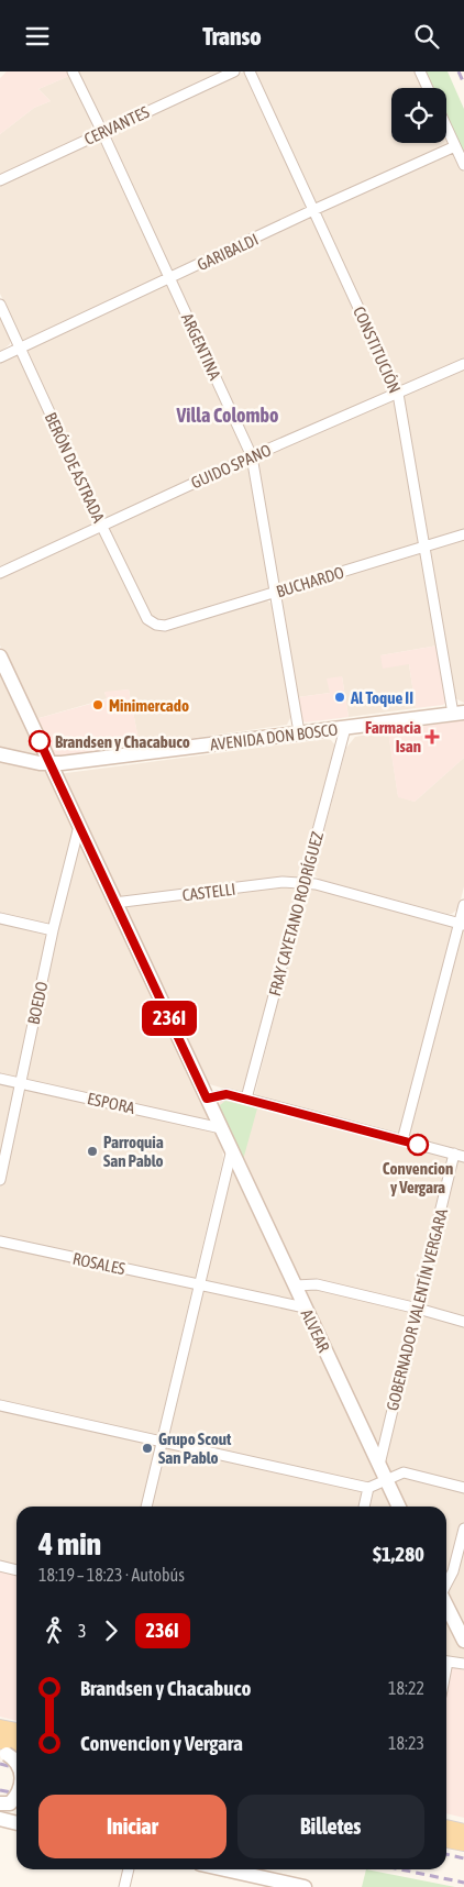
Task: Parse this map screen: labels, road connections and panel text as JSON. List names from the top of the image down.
{
  "streets": {
    "street": [
      "CERVANTES",
      "GARIBALDI",
      "ARGENTINA",
      "CONSTITUCIÓN",
      "GUIDO SPANO",
      "BERÓN DE ASTRADA",
      "BUCHARDO",
      "AVENIDA DON BOSCO",
      "CASTELLI",
      "FRAY CAYETANO RODRÍGUEZ",
      "BOEDO",
      "ESPORA",
      "ROSALES",
      "GOBERNADOR VALENTÍN VERGARA",
      "ALVEAR"
    ]
  },
  "crossings": [
    ["CERVANTES", "ARGENTINA"],
    ["GARIBALDI", "ARGENTINA"],
    ["GARIBALDI", "CONSTITUCIÓN"],
    ["GARIBALDI", "BERÓN DE ASTRADA"],
    ["ARGENTINA", "GUIDO SPANO"],
    ["ARGENTINA", "BUCHARDO"],
    ["ARGENTINA", "AVENIDA DON BOSCO"],
    ["CONSTITUCIÓN", "GUIDO SPANO"],
    ["CONSTITUCIÓN", "BUCHARDO"],
    ["CONSTITUCIÓN", "AVENIDA DON BOSCO"],
    ["GUIDO SPANO", "BERÓN DE ASTRADA"],
    ["BERÓN DE ASTRADA", "BUCHARDO"],
    ["AVENIDA DON BOSCO", "FRAY CAYETANO RODRÍGUEZ"],
    ["AVENIDA DON BOSCO", "ALVEAR"],
    ["CASTELLI", "FRAY CAYETANO RODRÍGUEZ"],
    ["CASTELLI", "ALVEAR"],
    ["BOEDO", "ESPORA"],
    ["BOEDO", "ALVEAR"],
    ["ESPORA", "ALVEAR"],
    ["ROSALES", "ALVEAR"],
    ["GOBERNADOR VALENTÍN VERGARA", "ALVEAR"]
  ],
  "districts": ["Villa Colombo"],
  "places": {
    "other": [
      "Al Toque II",
      "Minimercado",
      "Brandsen y Chacabuco",
      "Convencion y Vergara",
      "Parroquia San Pablo",
      "Grupo Scout San Pablo"
    ],
    "health": ["Farmacia Isan"]
  },
  "lines": ["bus line 236I"],
  "page": {
    "header": "Transo",
    "on_map": "236I",
    "heading": ["4 min", "18:19 – 18:23 · Autobús", "$1,280"],
    "legs": ["3", "236I"],
    "list": [
      {
        "name": "Brandsen y Chacabuco",
        "value": "18:22"
      },
      {
        "name": "Convencion y Vergara",
        "value": "18:23"
      }
    ],
    "buttons": ["Iniciar", "Billetes"]
  }
}
